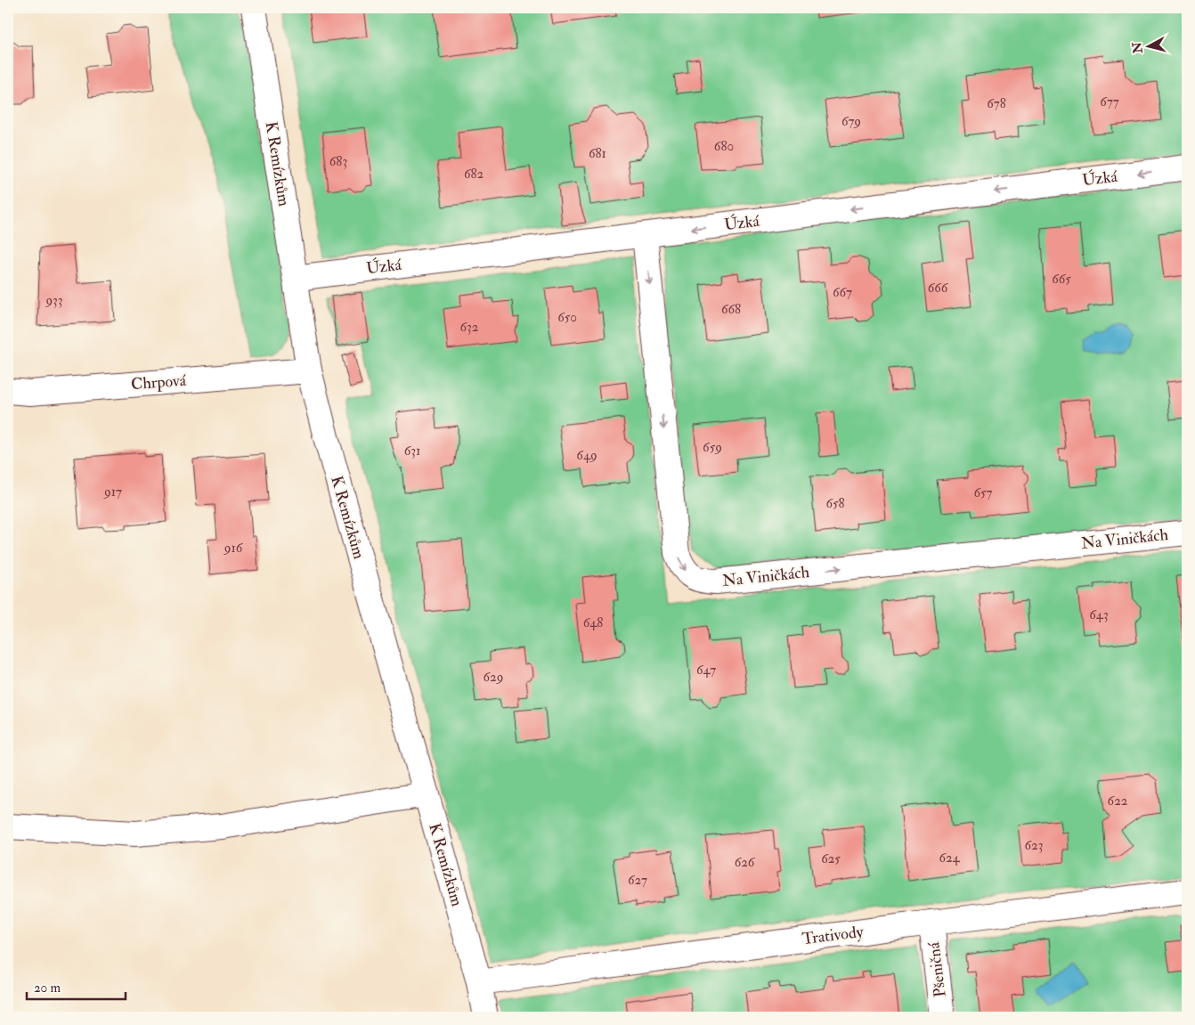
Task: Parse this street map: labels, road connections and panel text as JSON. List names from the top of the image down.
{
  "streets": {
    "street": [
      "K Remízkům",
      "Úzká",
      "Chrpová",
      "Na Viničkách",
      "Trativody",
      "Pšeničná"
    ]
  },
  "crossings": [
    ["K Remízkům", "Úzká"],
    ["K Remízkům", "Chrpová"],
    ["K Remízkům", "Trativody"],
    ["Úzká", "Na Viničkách"],
    ["Trativody", "Pšeničná"]
  ],
  "one_way": ["Úzká"],
  "house_numbers": [
    "677",
    "678",
    "679",
    "680",
    "681",
    "683",
    "682",
    "665",
    "666",
    "667",
    "933",
    "668",
    "650",
    "632",
    "659",
    "631",
    "649",
    "917",
    "657",
    "658",
    "916",
    "643",
    "648",
    "647",
    "629",
    "622",
    "623",
    "624",
    "625",
    "626",
    "627"
  ],
  "scale_bar": "20 m",
  "north": "left"
}
